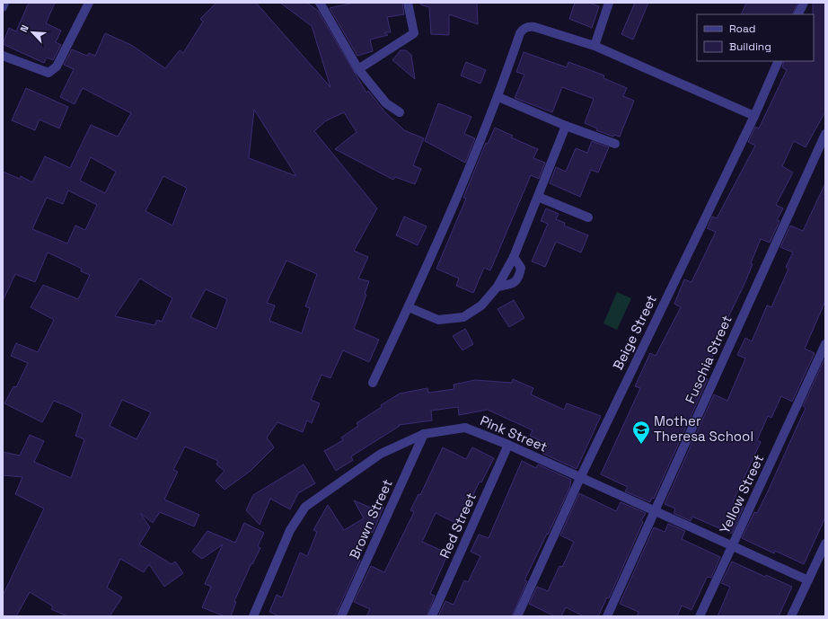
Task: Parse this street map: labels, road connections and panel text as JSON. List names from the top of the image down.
{
  "streets": {
    "street": [
      "Beige Street",
      "Fuschia Street",
      "Pink Street",
      "Yellow Street",
      "Brown Street",
      "Red Street"
    ]
  },
  "crossings": [
    ["Beige Street", "Pink Street"],
    ["Fuschia Street", "Pink Street"],
    ["Pink Street", "Yellow Street"],
    ["Pink Street", "Brown Street"],
    ["Pink Street", "Red Street"]
  ],
  "places": {
    "school or university": ["Mother Theresa School"]
  },
  "legend": ["Road", "Building"],
  "north": "top left"
}
